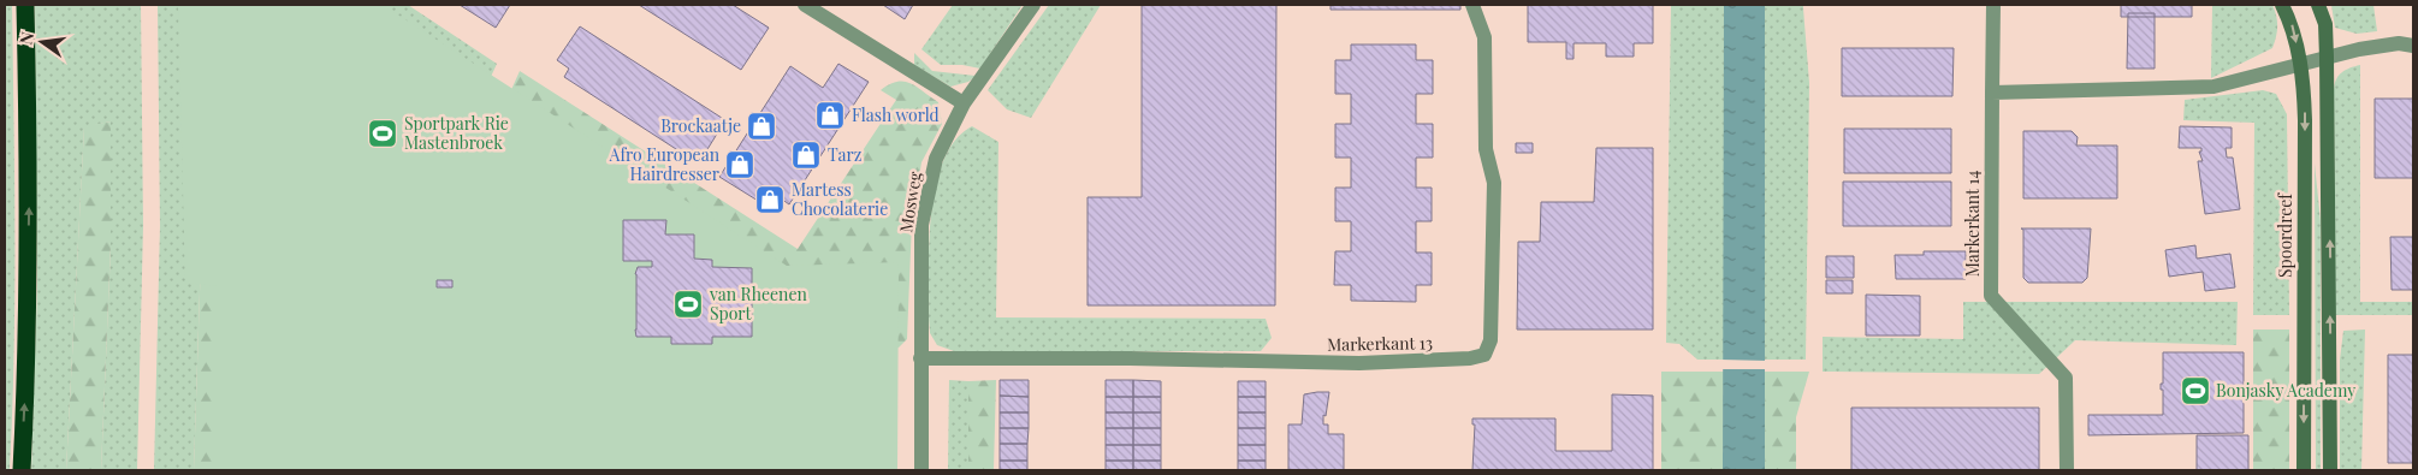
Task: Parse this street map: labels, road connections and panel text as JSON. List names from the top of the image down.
{
  "streets": {
    "main road": ["Spoordreef"],
    "street": ["Mosweg", "Markerkant 14", "Markerkant 13"]
  },
  "crossings": [
    ["Mosweg", "Markerkant 13"]
  ],
  "places": {
    "shop": [
      "Flash world",
      "Brockaatje",
      "Tarz",
      "Afro European Hairdresser",
      "Martess Chocolaterie"
    ],
    "sports": ["Sportpark Rie Mastenbroek", "van Rheenen Sport", "Bonjasky Academy"]
  },
  "north": "left"
}
